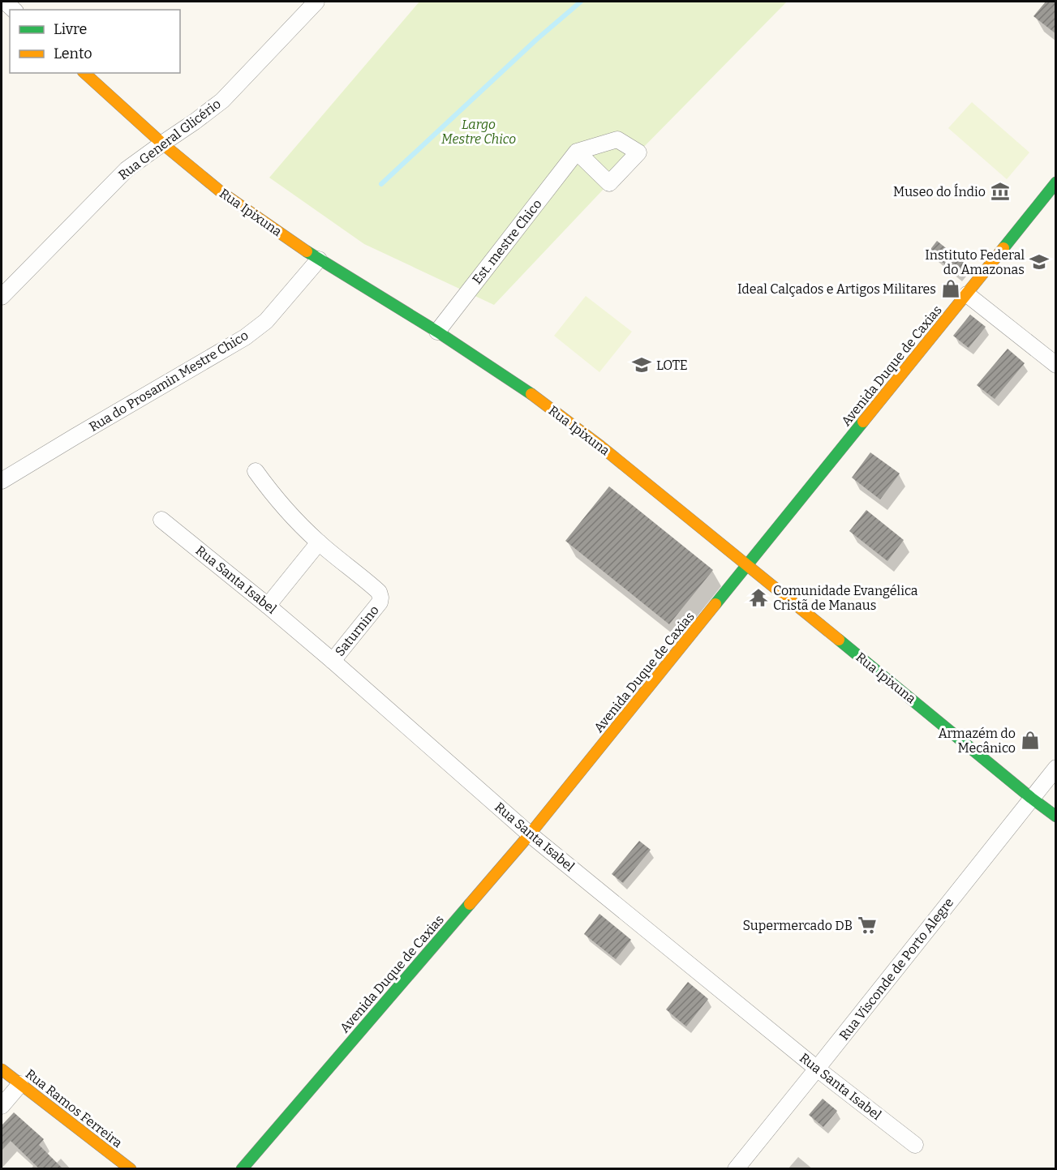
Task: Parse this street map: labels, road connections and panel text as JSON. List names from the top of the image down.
{
  "streets": {
    "street": [
      "Rua General Glicério",
      "Rua Ipixuna",
      "Est. mestre Chico",
      "Avenida Duque de Caxias",
      "Rua do Prosamin Mestre Chico",
      "Rua Santa Isabel",
      "Saturnino",
      "Rua Visconde de Porto Alegre",
      "Rua Ramos Ferreira"
    ]
  },
  "crossings": [
    ["Rua General Glicério", "Rua Ipixuna"],
    ["Rua Ipixuna", "Est. mestre Chico"],
    ["Rua Ipixuna", "Avenida Duque de Caxias"],
    ["Rua Ipixuna", "Rua do Prosamin Mestre Chico"],
    ["Rua Ipixuna", "Rua Visconde de Porto Alegre"],
    ["Avenida Duque de Caxias", "Rua Santa Isabel"],
    ["Rua Santa Isabel", "Saturnino"],
    ["Rua Santa Isabel", "Rua Visconde de Porto Alegre"]
  ],
  "parks": ["Largo Mestre Chico"],
  "places": {
    "museum": ["Museo do Índio"],
    "school or university": ["Instituto Federal do Amazonas", "LOTE"],
    "shop": ["Ideal Calçados e Artigos Militares", "Armazém do Mecânico"],
    "temple": ["Comunidade Evangélica Cristã de Manaus"],
    "supermarket": ["Supermercado DB"]
  },
  "legend": ["Livre", "Lento"]
}
